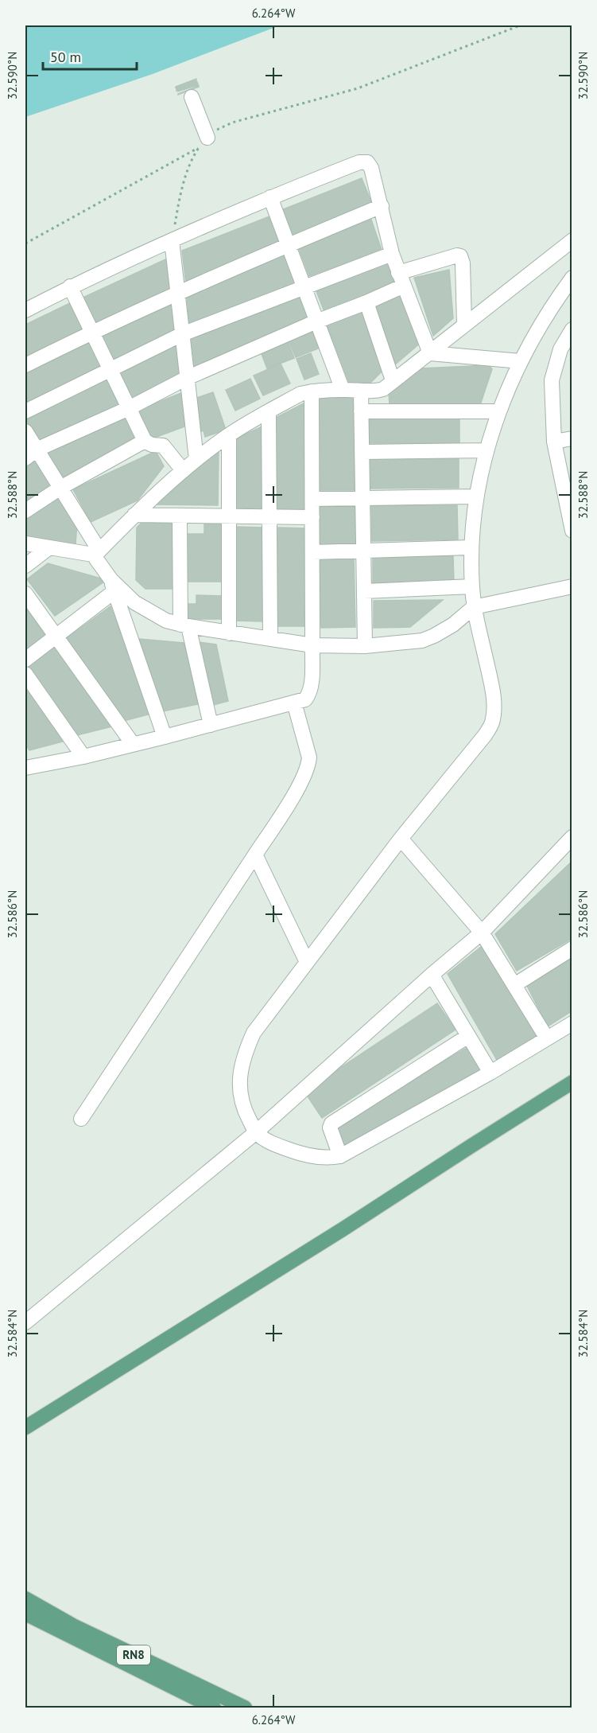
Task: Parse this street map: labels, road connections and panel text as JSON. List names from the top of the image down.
{
  "streets": {
    "main road": ["RN8"]
  },
  "scale_bar": "50 m",
  "coordinates": [
    "6.264°W",
    "32.590°N",
    "32.588°N",
    "32.586°N",
    "32.584°N"
  ]
}
